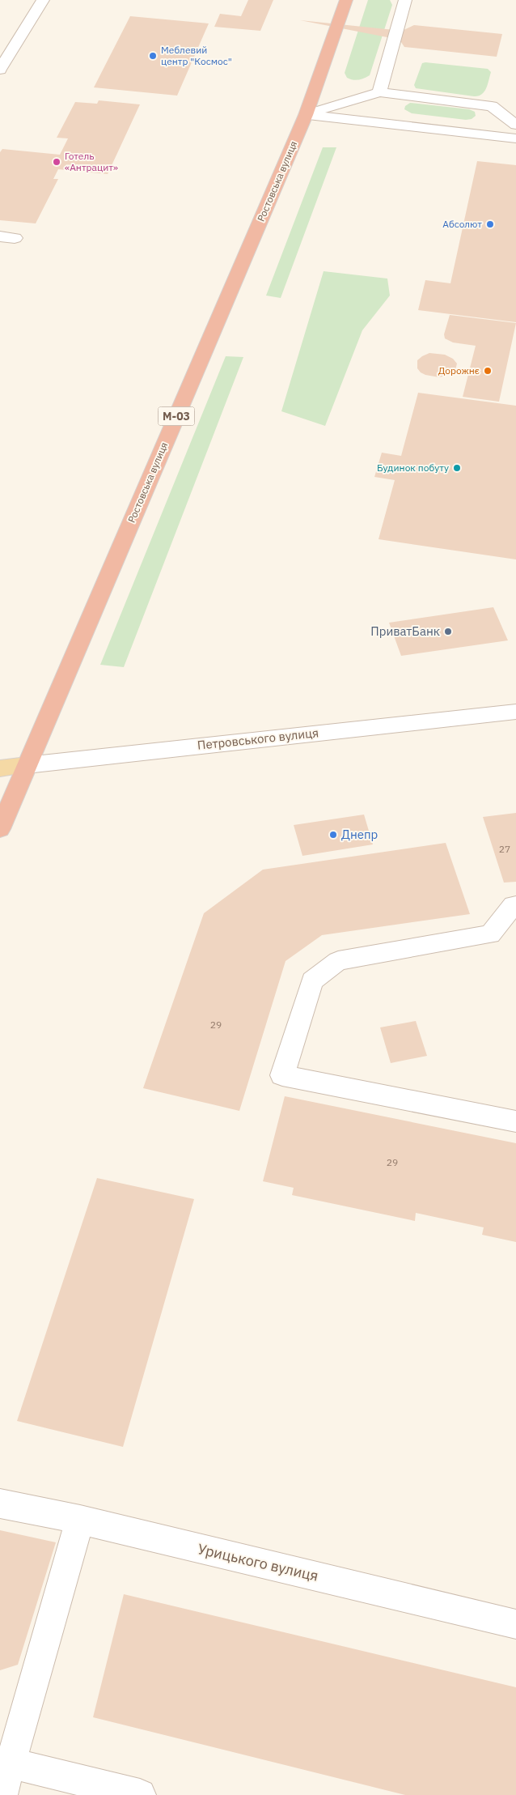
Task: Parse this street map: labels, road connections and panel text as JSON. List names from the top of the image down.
{
  "streets": {
    "highway": ["Ростовська вулиця", "М-03"],
    "main road": ["Петровського вулиця"],
    "street": ["Урицького вулиця"]
  },
  "crossings": [
    ["Ростовська вулиця", "Петровського вулиця"]
  ],
  "places": [
    "Меблевий центр \"Космос\"",
    "Готель «Антрацит»",
    "Абсолют",
    "Дорожнє",
    "Будинок побуту",
    "ПриватБанк",
    "Днепр"
  ],
  "house_numbers": ["27", "29", "29"]
}
